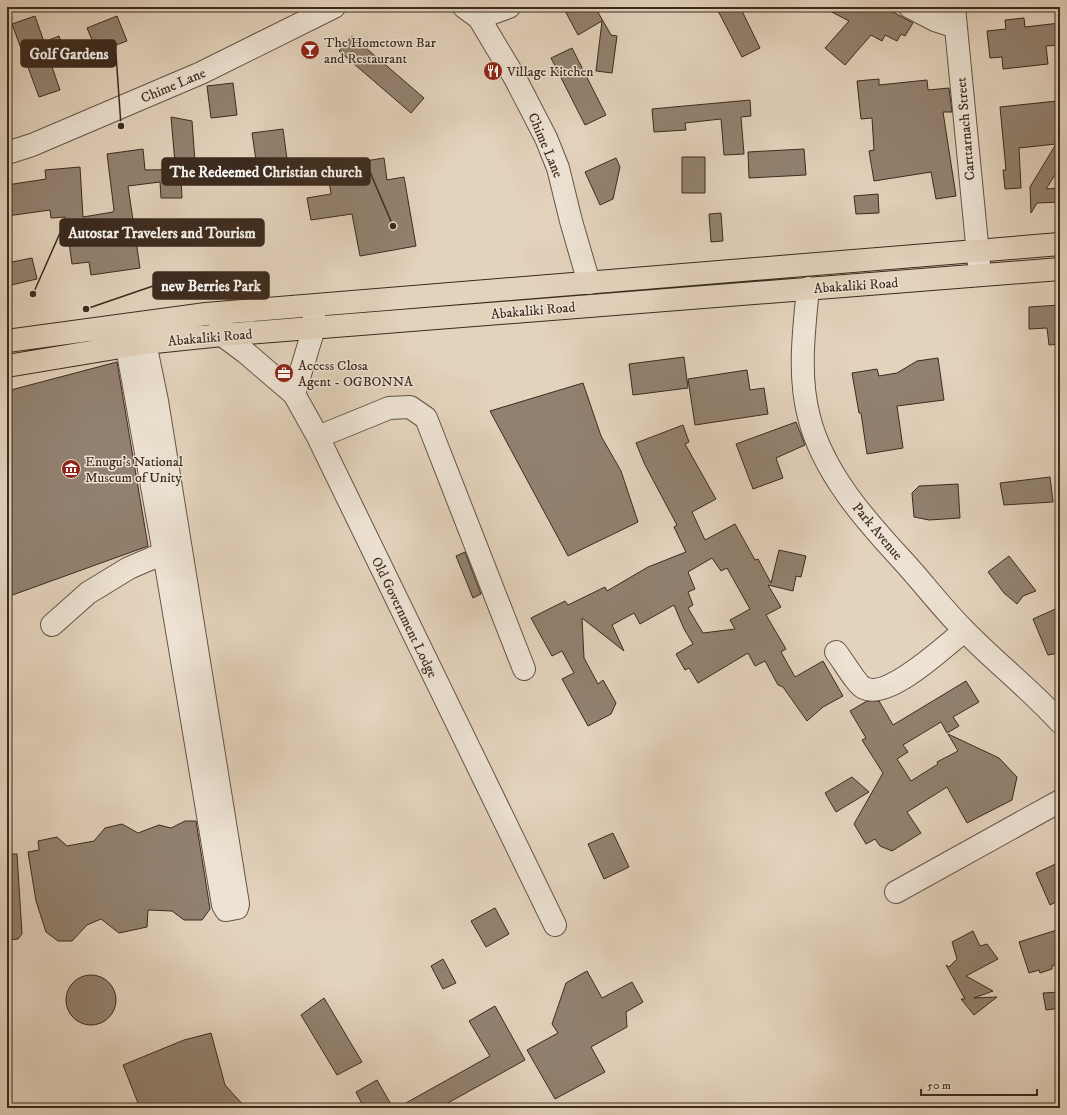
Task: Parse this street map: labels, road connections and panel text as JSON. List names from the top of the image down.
{
  "streets": {
    "main road": ["Abakaliki Road"],
    "street": [
      "Chime Lane",
      "Carttarnach Street",
      "Park Avenue",
      "Old Government Lodge"
    ]
  },
  "crossings": [
    ["Chime Lane", "Abakaliki Road"],
    ["Carttarnach Street", "Abakaliki Road"],
    ["Abakaliki Road", "Park Avenue"],
    ["Abakaliki Road", "Old Government Lodge"]
  ],
  "places": {
    "bar": ["The Hometown Bar and Restaurant"],
    "restaurant": ["Village Kitchen"],
    "other": [
      "Golf Gardens",
      "The Redeemed Christian church",
      "Autostar Travelers and Tourism",
      "new Berries Park"
    ],
    "office": ["Access Closa Agent - OGBONNA"],
    "museum": ["Enugu's National Museum of Unity"]
  },
  "scale_bar": "50 m"
}
